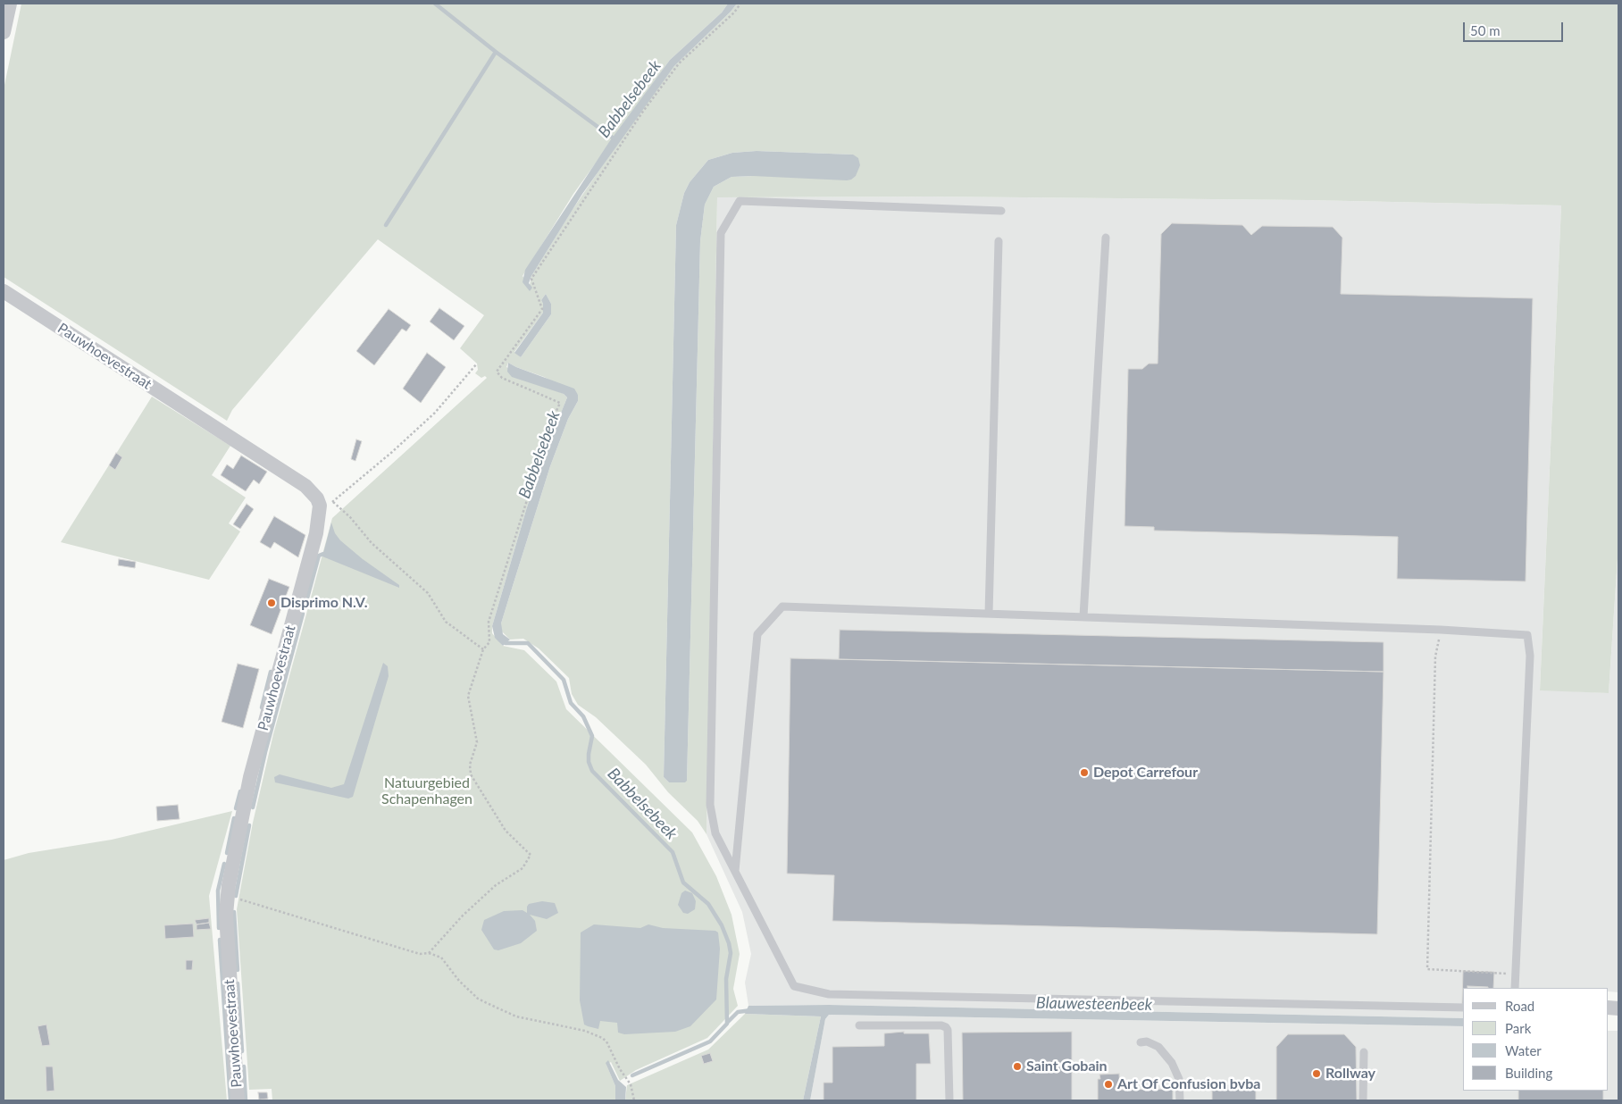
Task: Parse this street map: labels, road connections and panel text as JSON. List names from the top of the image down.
{
  "streets": {
    "street": ["Pauwhoevestraat"]
  },
  "water": ["Babbelsebeek", "Blauwesteenbeek"],
  "parks": ["Natuurgebied Schapenhagen"],
  "places": [
    "Disprimo N.V.",
    "Depot Carrefour",
    "Saint Gobain",
    "Rollway",
    "Art Of Confusion bvba"
  ],
  "legend": [
    "Road",
    "Park",
    "Water",
    "Building"
  ],
  "scale_bar": "50 m"
}
